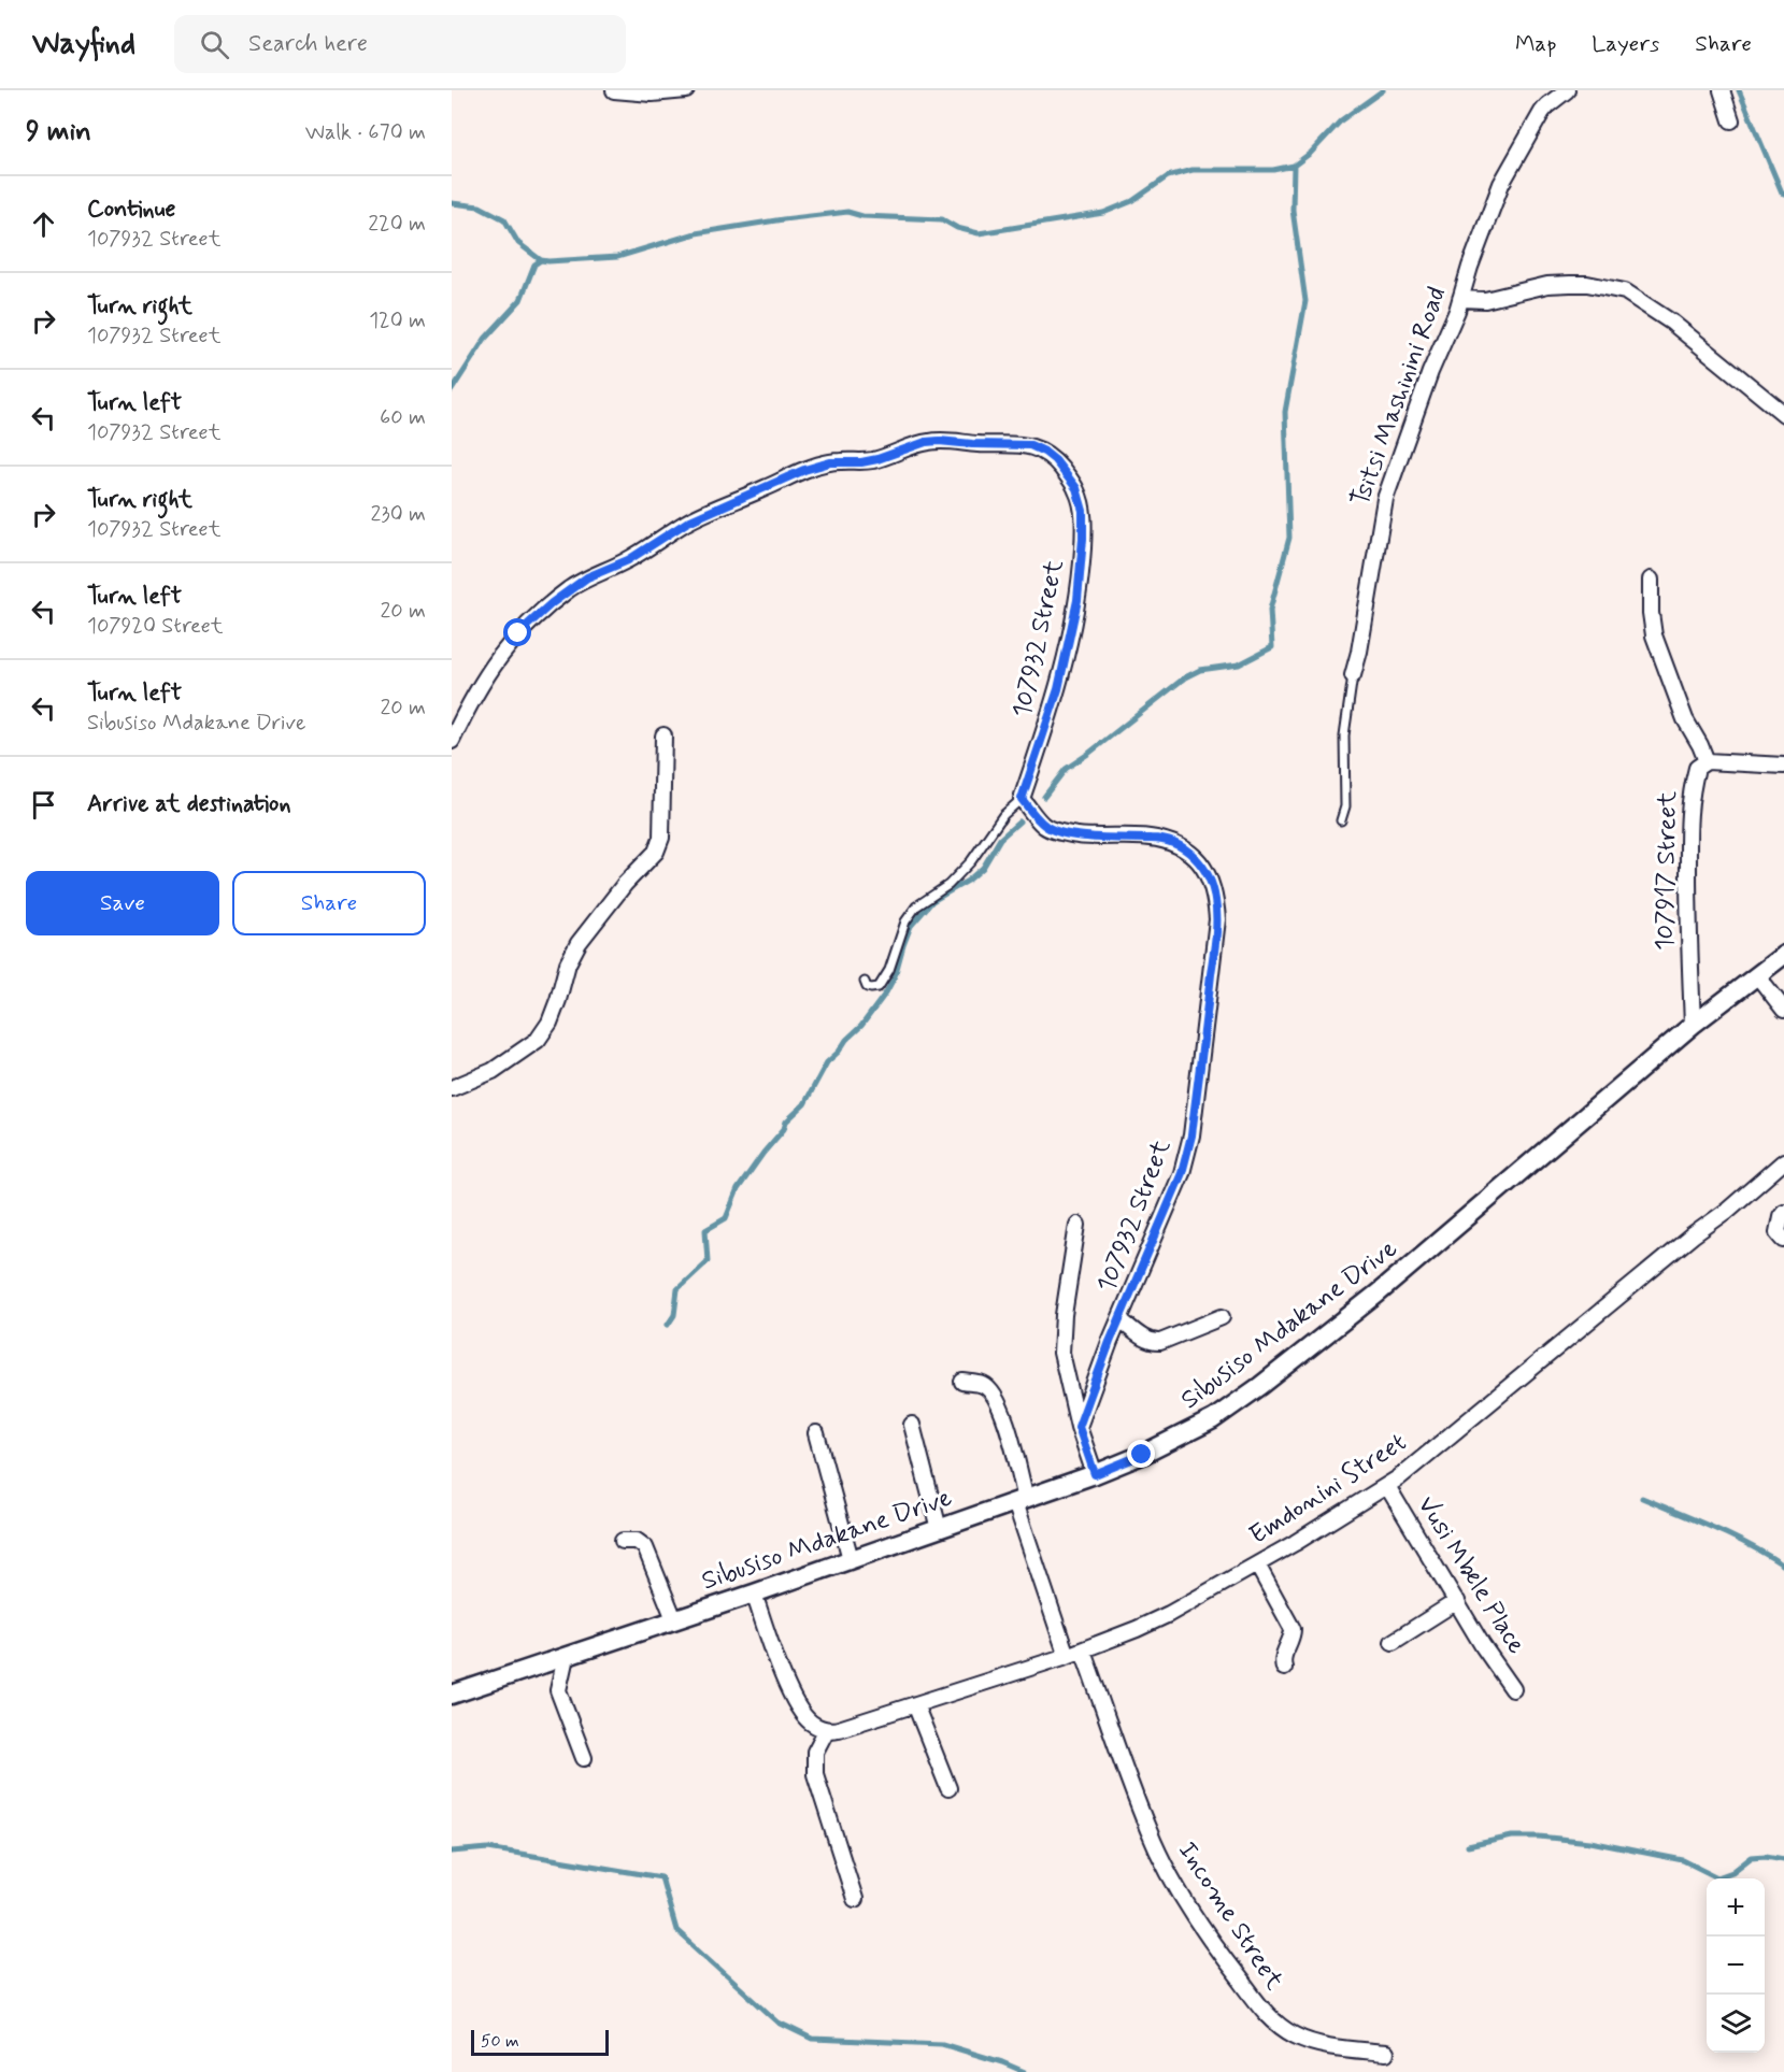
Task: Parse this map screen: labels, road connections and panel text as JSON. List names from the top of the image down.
{
  "streets": {
    "street": [
      "Tsitsi Mashinini Road",
      "107932 Street",
      "107917 Street",
      "Sibusiso Mdakane Drive",
      "Emdonini Street",
      "Vusi Mbele Place",
      "Income Street"
    ]
  },
  "crossings": [
    ["107917 Street", "Sibusiso Mdakane Drive"],
    ["Emdonini Street", "Vusi Mbele Place"],
    ["Emdonini Street", "Income Street"]
  ],
  "scale_bar": "50 m",
  "page": {
    "header": "Wayfind",
    "search": "Search here",
    "nav": ["Map", "Layers", "Share"],
    "heading": ["9 min", "Walk · 670 m"],
    "list": [
      ["Continue", "107932 Street", "220 m"],
      ["Turn right", "107932 Street", "120 m"],
      ["Turn left", "107932 Street", "60 m"],
      ["Turn right", "107932 Street", "230 m"],
      ["Turn left", "107920 Street", "20 m"],
      ["Turn left", "Sibusiso Mdakane Drive", "20 m"],
      "Arrive at destination"
    ],
    "buttons": ["Save", "Share"],
    "map_buttons": ["+", "−"],
    "scale": "50 m"
  }
}
